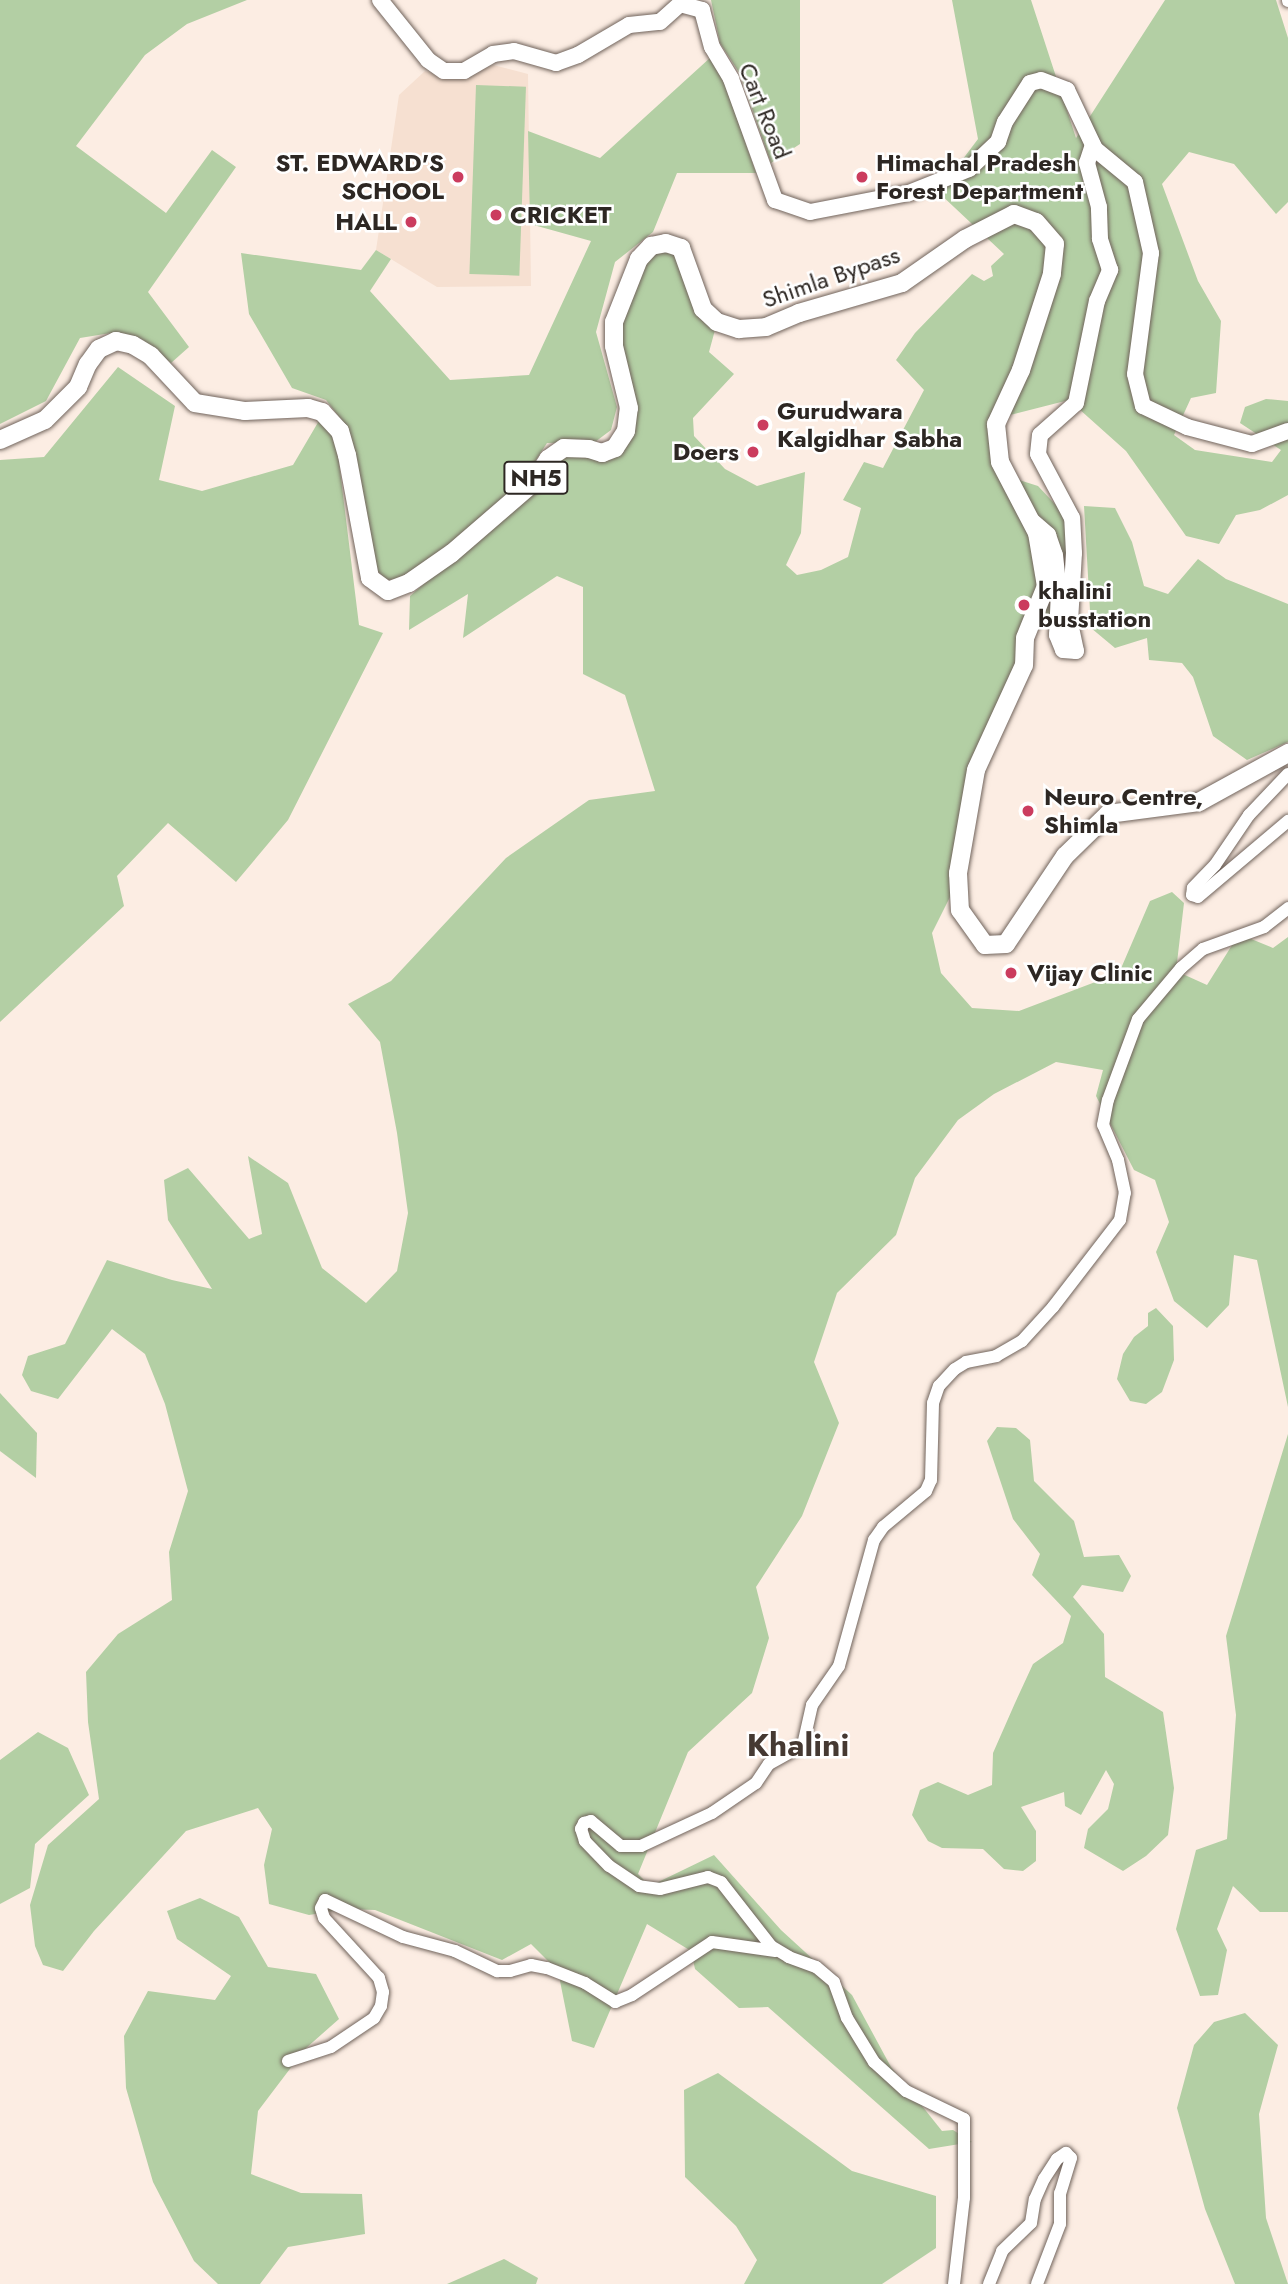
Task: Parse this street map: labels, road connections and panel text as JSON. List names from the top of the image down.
{
  "streets": {
    "highway": ["Shimla Bypass", "NH5"],
    "main road": ["Cart Road"]
  },
  "crossings": [
    ["Cart Road", "Shimla Bypass"]
  ],
  "districts": ["Khalini"],
  "places": [
    "ST. EDWARD'S SCHOOL",
    "Himachal Pradesh Forest Department",
    "CRICKET",
    "HALL",
    "Gurudwara Kalgidhar Sabha",
    "Doers",
    "khalini busstation",
    "Neuro Centre, Shimla",
    "Vijay Clinic"
  ]
}
